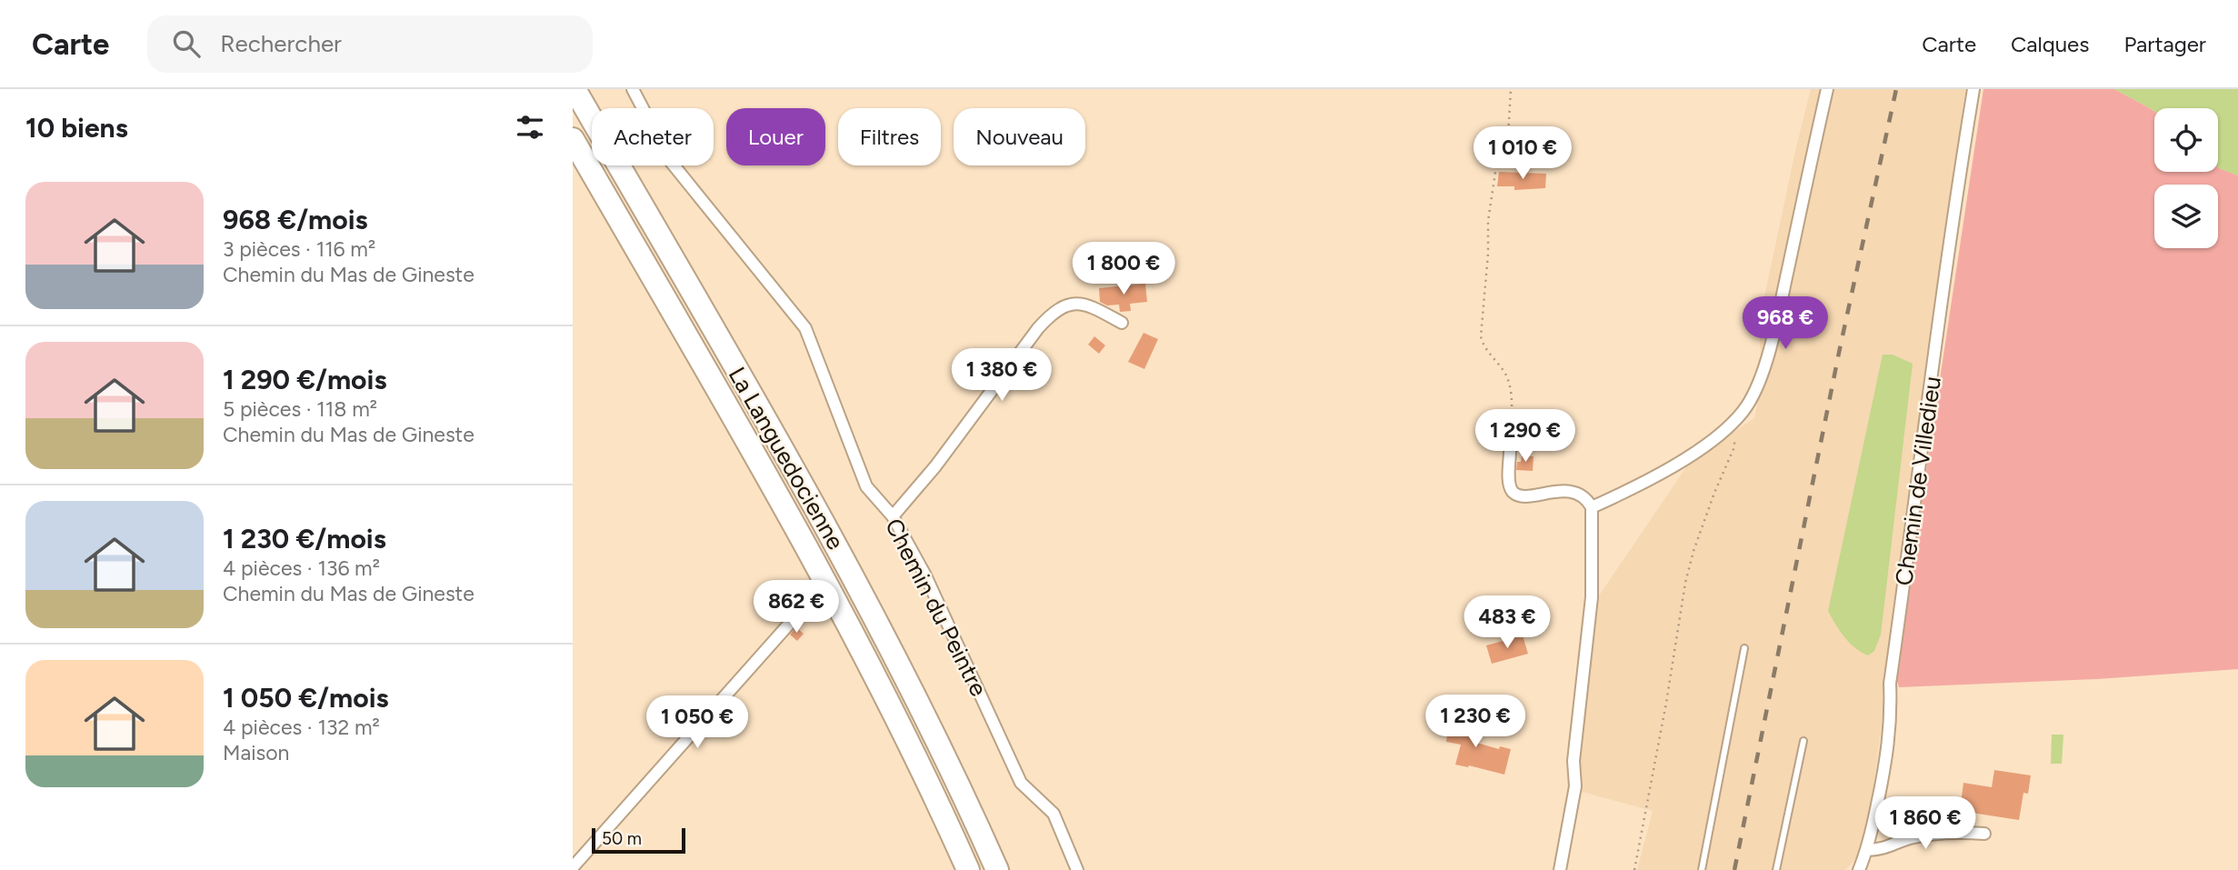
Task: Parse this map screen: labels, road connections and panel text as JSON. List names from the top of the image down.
{
  "streets": {
    "highway": ["La Languedocienne"],
    "street": ["Chemin de Villedieu", "Chemin du Peintre"]
  },
  "scale_bar": "50 m",
  "page": {
    "header": "Carte",
    "search": "Rechercher",
    "nav": ["Carte", "Calques", "Partager"],
    "heading": "10 biens",
    "chip": [
      "Acheter",
      "Louer",
      "Filtres",
      "Nouveau"
    ],
    "price": [
      "1 010 €",
      "1 800 €",
      "968 €",
      "1 380 €",
      "1 290 €",
      "862 €",
      "483 €",
      "1 230 €",
      "1 050 €",
      "1 860 €"
    ],
    "list": [
      {
        "name": "968 €/mois",
        "note": "3 pièces · 116 m² · Chemin du Mas de Gineste"
      },
      {
        "name": "1 290 €/mois",
        "note": "5 pièces · 118 m² · Chemin du Mas de Gineste"
      },
      {
        "name": "1 230 €/mois",
        "note": "4 pièces · 136 m² · Chemin du Mas de Gineste"
      },
      {
        "name": "1 050 €/mois",
        "note": "4 pièces · 132 m² · Maison"
      }
    ],
    "scale": "50 m"
  }
}
